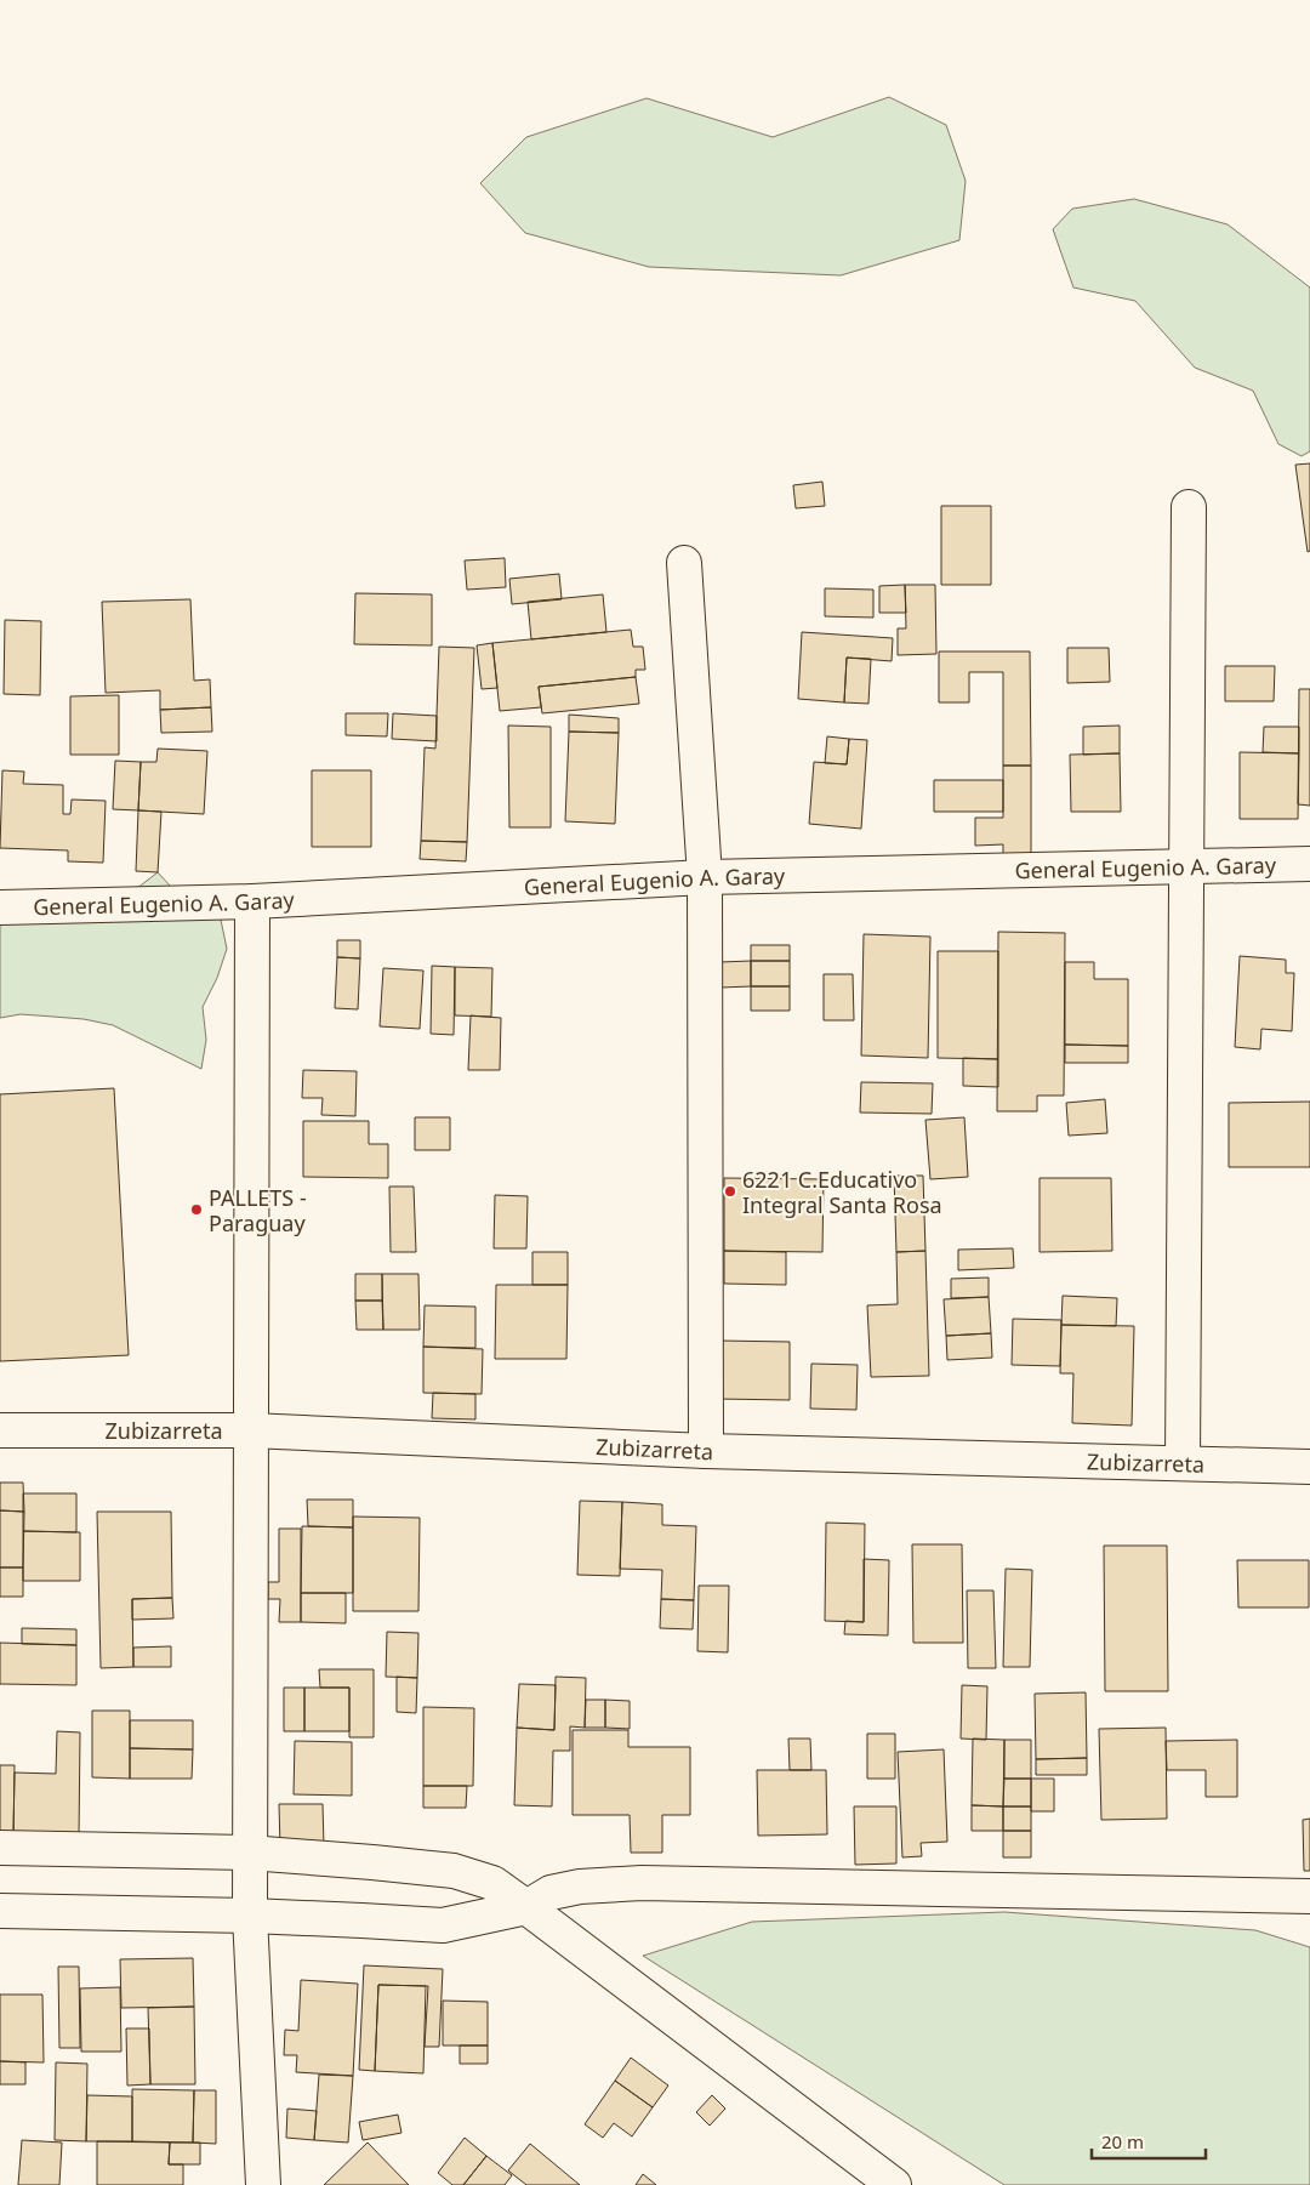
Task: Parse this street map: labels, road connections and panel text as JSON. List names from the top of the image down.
{
  "streets": {
    "street": ["General Eugenio A. Garay", "Zubizarreta"]
  },
  "places": ["6221 C.Educativo Integral Santa Rosa", "PALLETS - Paraguay"],
  "scale_bar": "20 m"
}
